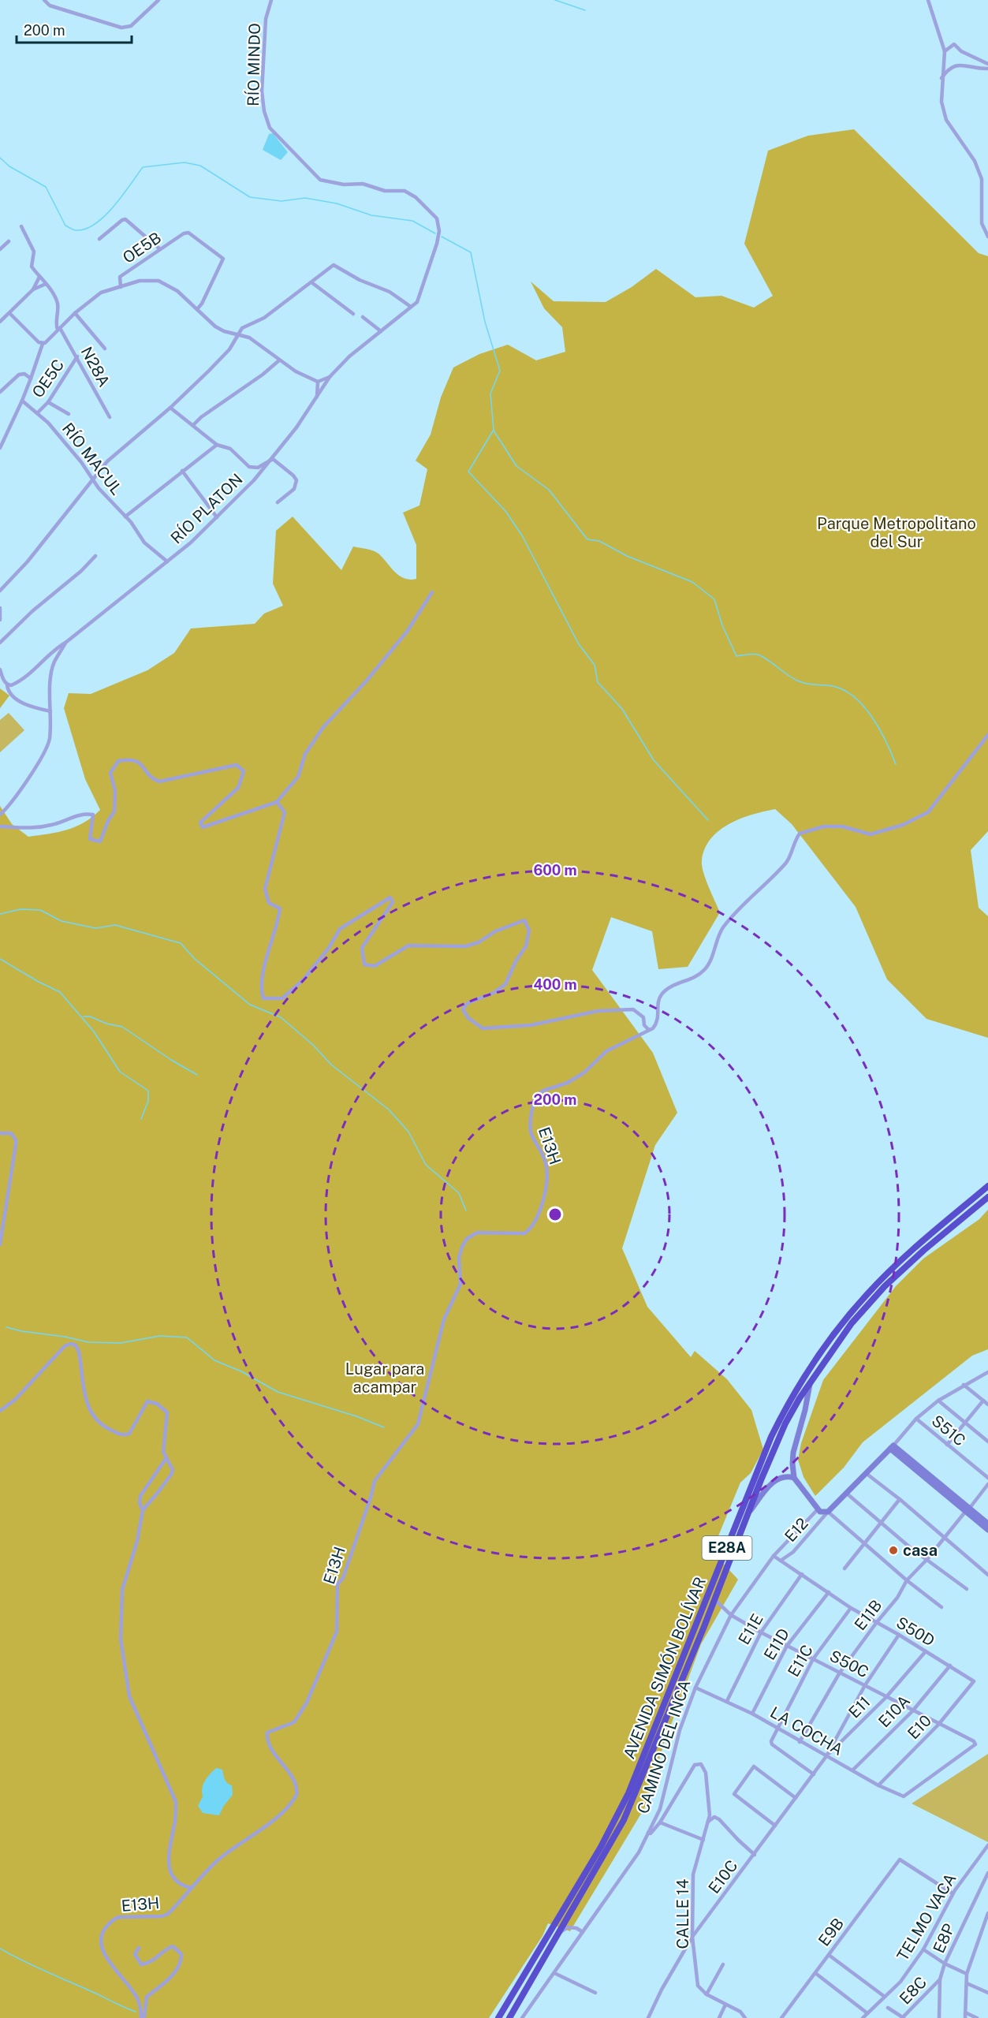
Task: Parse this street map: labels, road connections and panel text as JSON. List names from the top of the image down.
{
  "streets": {
    "highway": ["E28A", "AVENIDA SIMÓN BOLÍVAR"],
    "street": [
      "RÍO MINDO",
      "OE5B",
      "N28A",
      "OE5C",
      "RÍO MACUL",
      "RÍO PLATON",
      "E13H",
      "S51C",
      "E12",
      "E11B",
      "E11E",
      "S50D",
      "E11D",
      "E11C",
      "S50C",
      "E11",
      "E10A",
      "E10",
      "LA COCHA",
      "CAMINO DEL INCA",
      "E10C",
      "CALLE 14",
      "TELMO VACA",
      "E9B",
      "E8P",
      "E8C"
    ]
  },
  "crossings": [
    ["RÍO MINDO", "RÍO PLATON"],
    ["N28A", "OE5C"],
    ["OE5C", "RÍO MACUL"],
    ["RÍO MACUL", "RÍO PLATON"],
    ["E12", "S50D"],
    ["E11B", "S50D"],
    ["E11B", "S50C"],
    ["E11B", "LA COCHA"],
    ["E11E", "S50D"],
    ["E11E", "S50C"],
    ["E11E", "LA COCHA"],
    ["S50D", "E11D"],
    ["S50D", "E11C"],
    ["S50D", "E11"],
    ["S50D", "E10A"],
    ["S50D", "E10"],
    ["S50D", "CAMINO DEL INCA"],
    ["E11D", "S50C"],
    ["E11D", "LA COCHA"],
    ["E11C", "S50C"],
    ["E11C", "LA COCHA"],
    ["S50C", "AVENIDA SIMÓN BOLÍVAR"],
    ["S50C", "E11"],
    ["S50C", "E10A"],
    ["S50C", "E10"],
    ["S50C", "LA COCHA"],
    ["S50C", "CAMINO DEL INCA"],
    ["E11", "LA COCHA"],
    ["E11", "E10C"],
    ["E10A", "LA COCHA"],
    ["E10", "LA COCHA"],
    ["LA COCHA", "CAMINO DEL INCA"],
    ["LA COCHA", "E10C"],
    ["CAMINO DEL INCA", "CALLE 14"],
    ["E10C", "CALLE 14"],
    ["TELMO VACA", "E9B"],
    ["E8P", "E8C"]
  ],
  "parks": ["Parque Metropolitano del Sur", "Lugar para acampar"],
  "places": ["casa"],
  "scale_bar": "200 m",
  "rings": ["600 m", "400 m", "200 m"]
}
